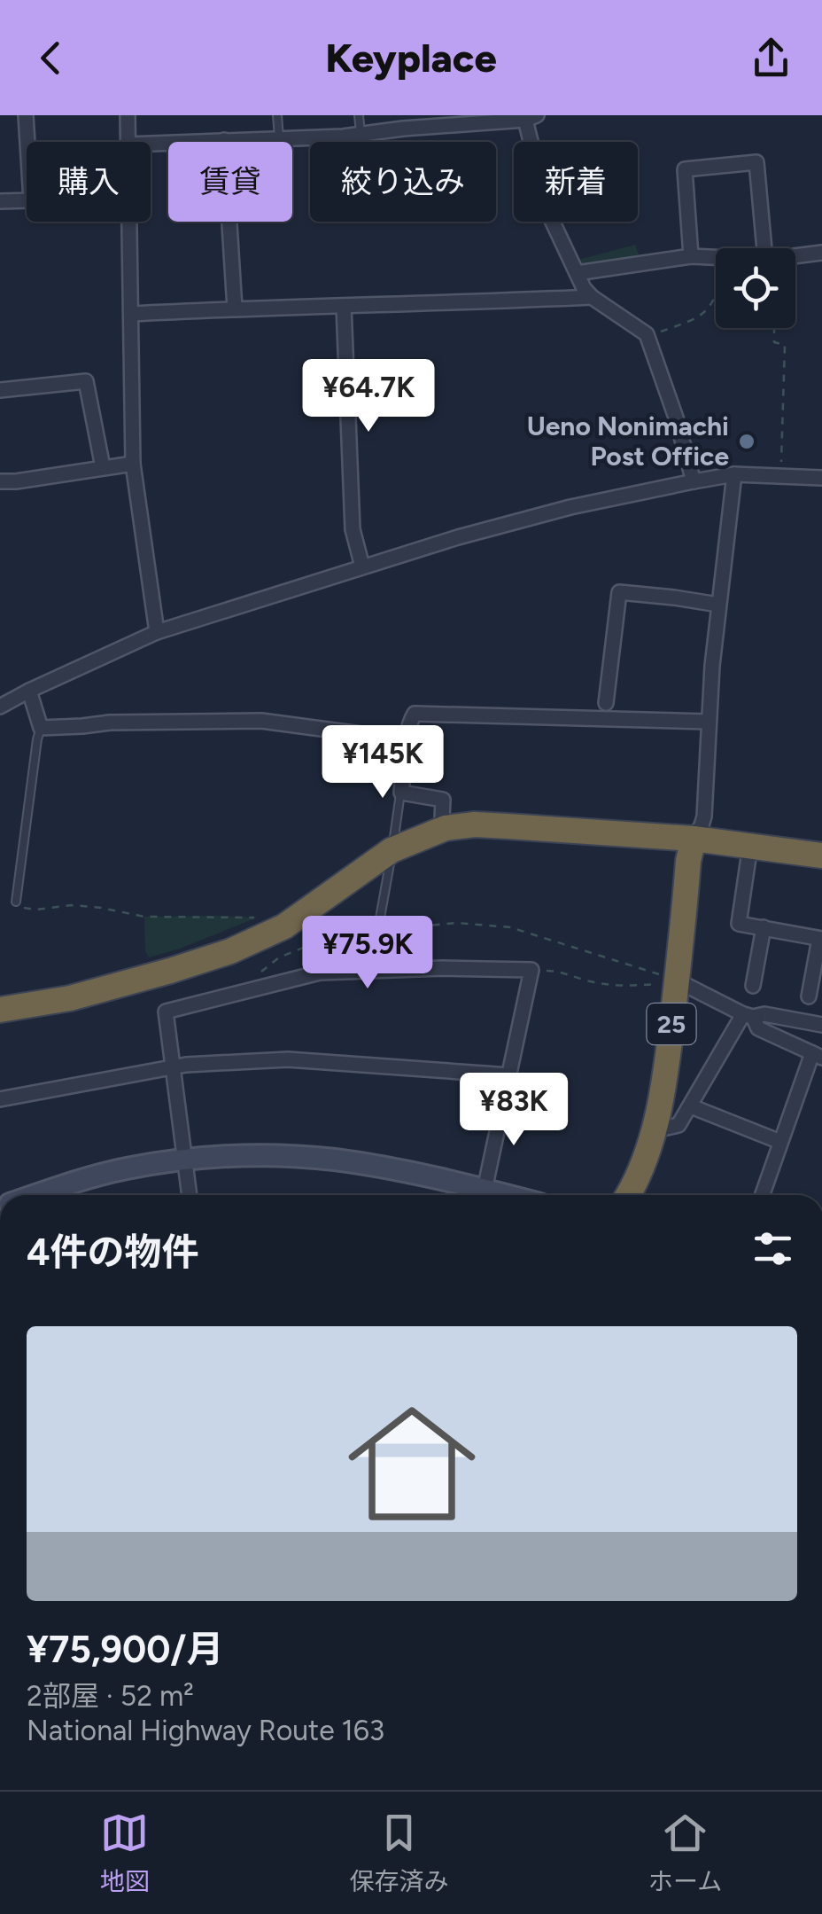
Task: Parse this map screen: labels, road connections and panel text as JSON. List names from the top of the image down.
{
  "streets": {
    "highway": ["25"]
  },
  "places": ["Ueno Nonimachi Post Office"],
  "page": {
    "header": "Keyplace",
    "chip": [
      "購入",
      "賃貸",
      "絞り込み",
      "新着"
    ],
    "price": [
      "¥64.7K",
      "¥145K",
      "¥75.9K",
      "¥83K"
    ],
    "heading": "4件の物件",
    "list": [
      {
        "name": "¥75,900/月",
        "note": "2部屋 · 52 m² · National Highway Route 163"
      }
    ],
    "tabs": ["地図", "保存済み", "ホーム"]
  }
}
